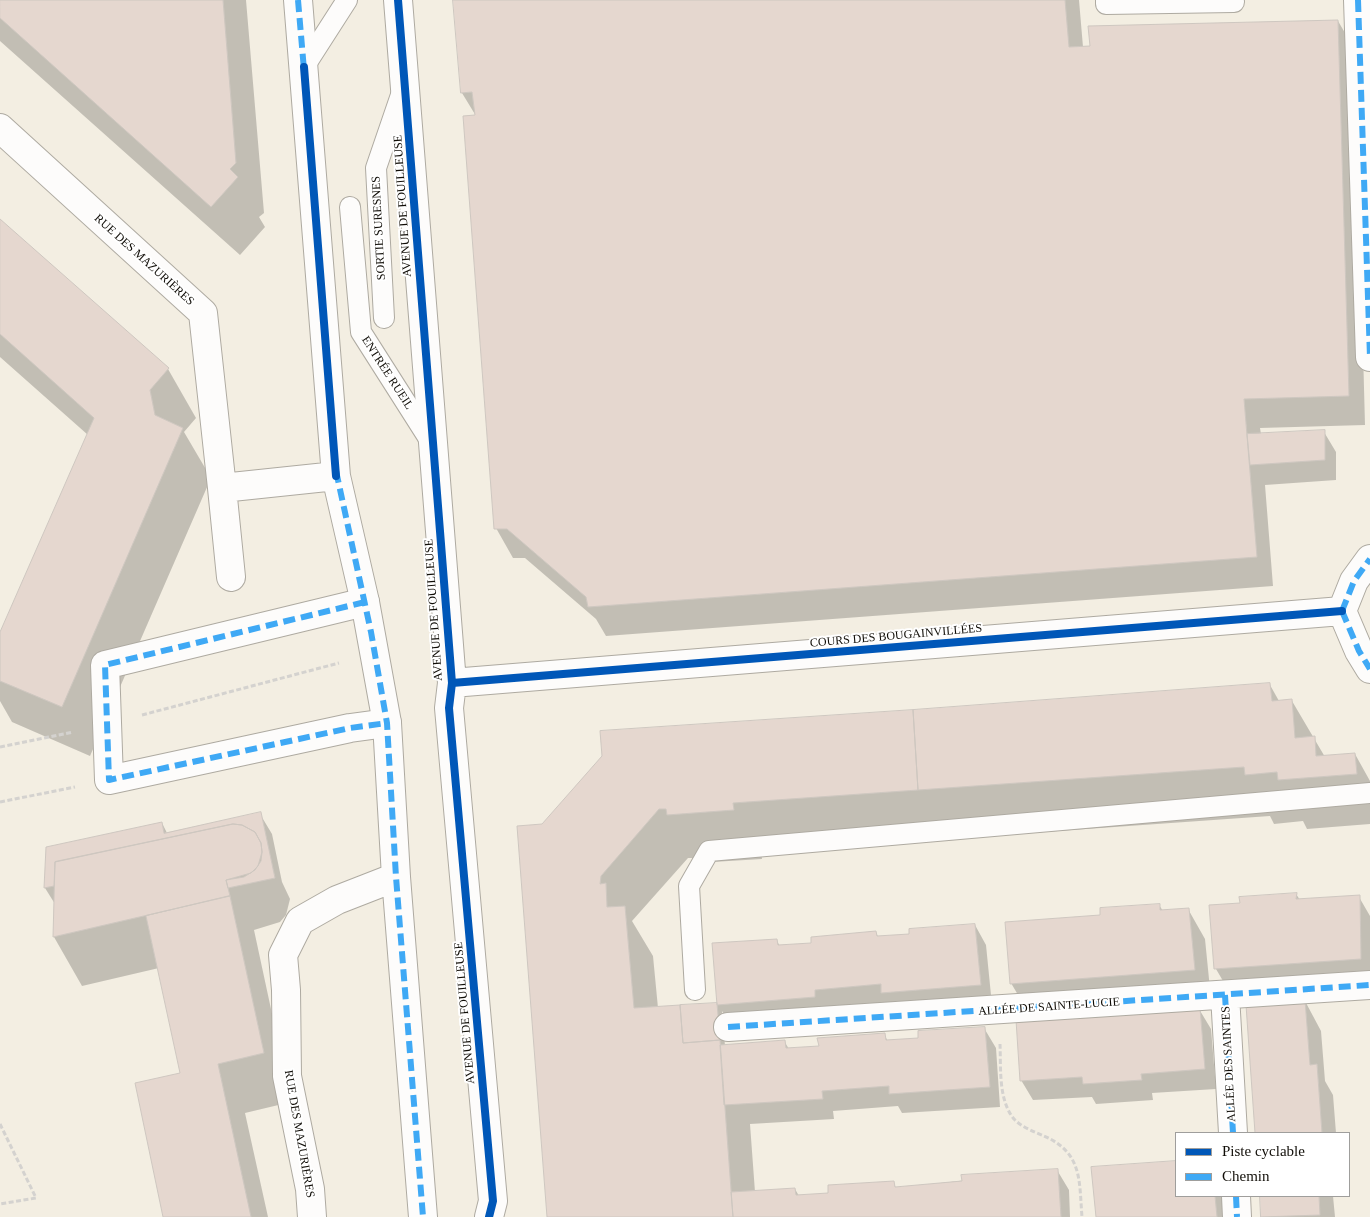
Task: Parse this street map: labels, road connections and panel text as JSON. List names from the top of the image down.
{
  "streets": {
    "street": [
      "AVENUE DE FOUILLEUSE",
      "RUE DES MAZURIÈRES",
      "COURS DES BOUGAINVILLÉES",
      "ALLÉE DE SAINTE-LUCIE",
      "ALLÉE DES SAINTES"
    ],
    "lane": ["SORTIE SURESNES", "ENTRÉE RUEIL"]
  },
  "crossings": [
    ["AVENUE DE FOUILLEUSE", "SORTIE SURESNES"],
    ["AVENUE DE FOUILLEUSE", "ENTRÉE RUEIL"],
    ["AVENUE DE FOUILLEUSE", "COURS DES BOUGAINVILLÉES"],
    ["ALLÉE DE SAINTE-LUCIE", "ALLÉE DES SAINTES"]
  ],
  "legend": ["Piste cyclable", "Chemin"]
}
